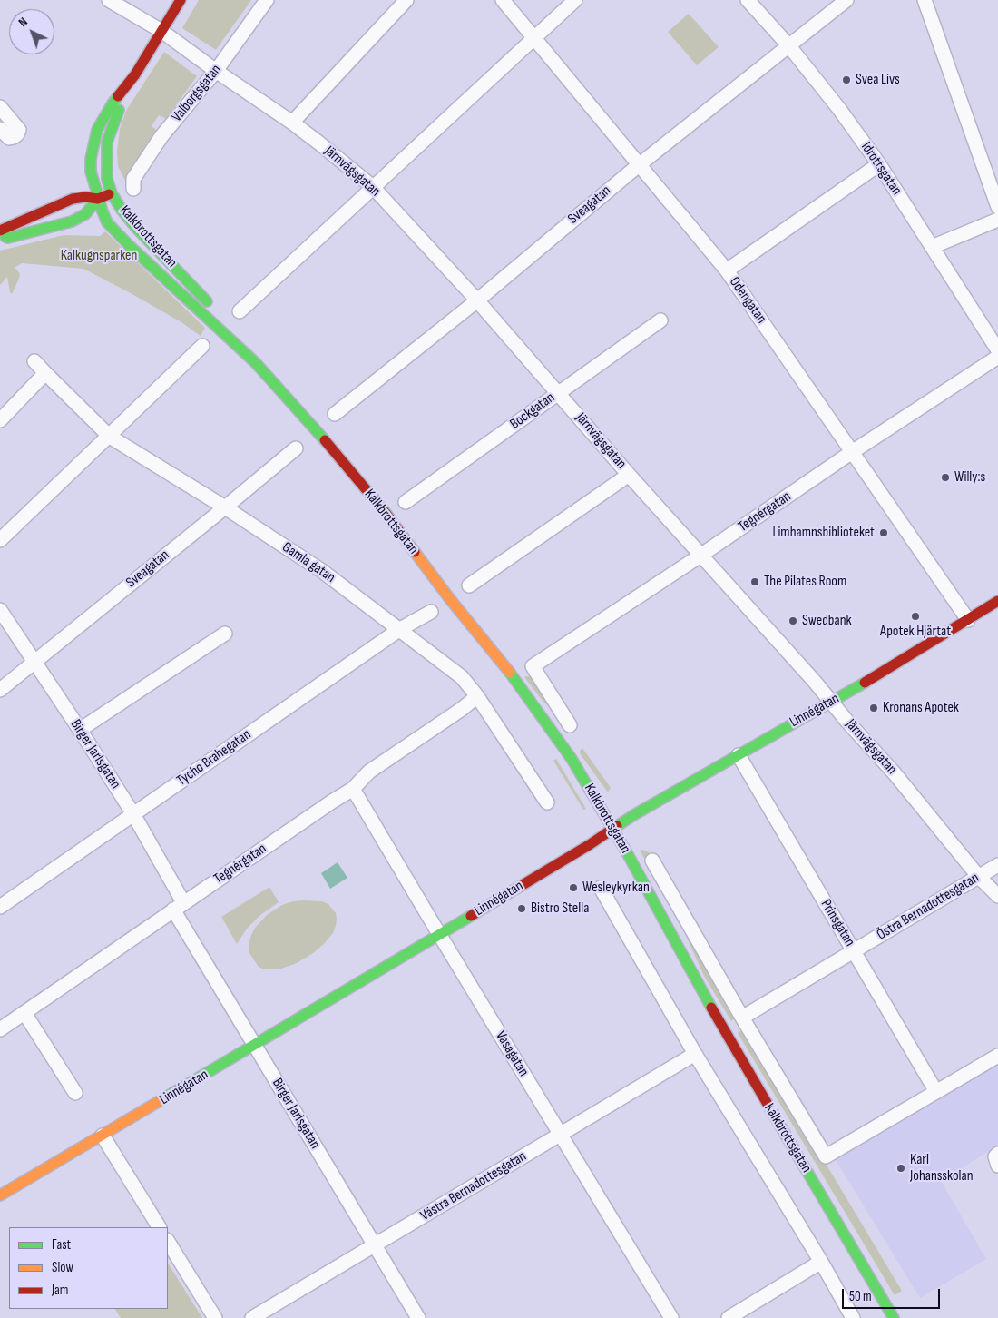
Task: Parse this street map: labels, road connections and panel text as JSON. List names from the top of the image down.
{
  "streets": {
    "main road": ["Kalkbrottsgatan", "Linnégatan"],
    "street": [
      "Valborgsgatan",
      "Idrottsgatan",
      "Järnvägsgatan",
      "Sveagatan",
      "Odengatan",
      "Bockgatan",
      "Tegnérgatan",
      "Gamla gatan",
      "Birger Jarlsgatan",
      "Tycho Brahegatan",
      "Östra Bernadottesgatan",
      "Prinsgatan",
      "Vasagatan",
      "Västra Bernadottesgatan"
    ]
  },
  "crossings": [
    ["Valborgsgatan", "Järnvägsgatan"],
    ["Idrottsgatan", "Sveagatan"],
    ["Järnvägsgatan", "Sveagatan"],
    ["Järnvägsgatan", "Bockgatan"],
    ["Järnvägsgatan", "Tegnérgatan"],
    ["Järnvägsgatan", "Linnégatan"],
    ["Järnvägsgatan", "Östra Bernadottesgatan"],
    ["Sveagatan", "Odengatan"],
    ["Sveagatan", "Gamla gatan"],
    ["Sveagatan", "Birger Jarlsgatan"],
    ["Kalkbrottsgatan", "Linnégatan"],
    ["Odengatan", "Tegnérgatan"],
    ["Odengatan", "Linnégatan"],
    ["Tegnérgatan", "Gamla gatan"],
    ["Tegnérgatan", "Birger Jarlsgatan"],
    ["Tegnérgatan", "Vasagatan"],
    ["Gamla gatan", "Tycho Brahegatan"],
    ["Linnégatan", "Birger Jarlsgatan"],
    ["Linnégatan", "Prinsgatan"],
    ["Linnégatan", "Vasagatan"],
    ["Birger Jarlsgatan", "Tycho Brahegatan"],
    ["Birger Jarlsgatan", "Västra Bernadottesgatan"],
    ["Östra Bernadottesgatan", "Prinsgatan"],
    ["Vasagatan", "Västra Bernadottesgatan"]
  ],
  "parks": ["Kalkugnsparken"],
  "places": [
    "Svea Livs",
    "Willy:s",
    "Limhamnsbiblioteket",
    "The Pilates Room",
    "Apotek Hjärtat",
    "Swedbank",
    "Kronans Apotek",
    "Wesleykyrkan",
    "Bistro Stella",
    "Karl Johansskolan"
  ],
  "legend": ["Fast", "Slow", "Jam"],
  "scale_bar": "50 m",
  "north": "top left"
}
